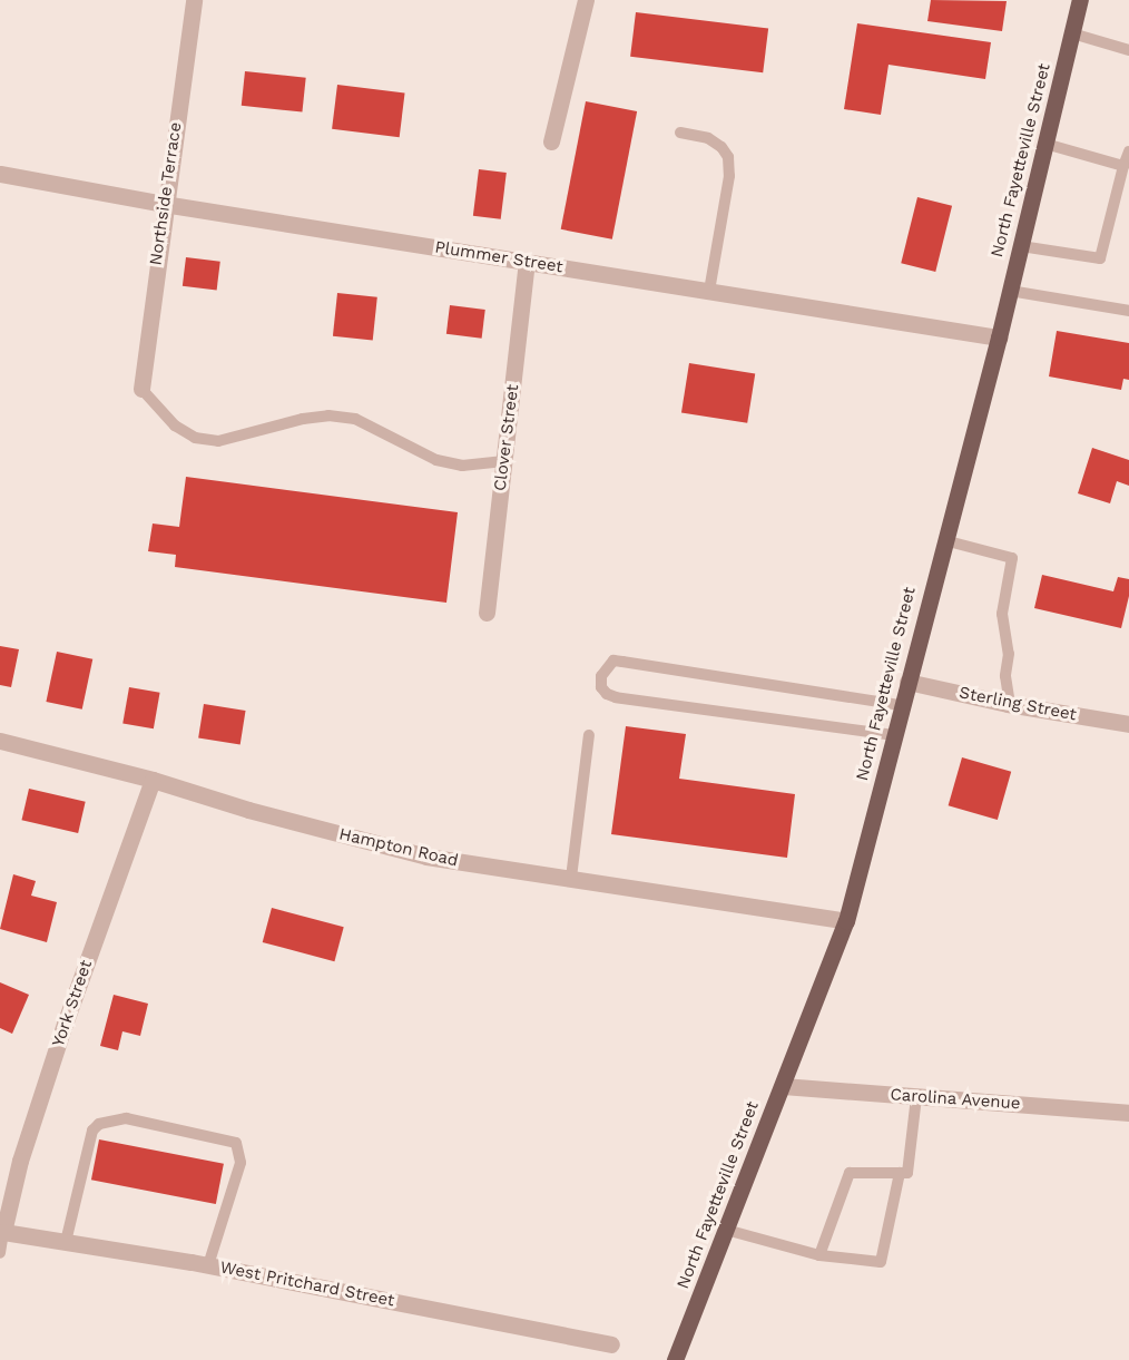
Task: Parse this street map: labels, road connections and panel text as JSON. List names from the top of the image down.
{
  "streets": {
    "main road": ["North Fayetteville Street"],
    "street": [
      "Northside Terrace",
      "Plummer Street",
      "Clover Street",
      "Sterling Street",
      "Hampton Road",
      "York Street",
      "Carolina Avenue",
      "West Pritchard Street"
    ]
  },
  "crossings": [
    ["North Fayetteville Street", "Plummer Street"],
    ["North Fayetteville Street", "Sterling Street"],
    ["North Fayetteville Street", "Hampton Road"],
    ["North Fayetteville Street", "Carolina Avenue"],
    ["Northside Terrace", "Plummer Street"],
    ["Plummer Street", "Clover Street"],
    ["Hampton Road", "York Street"],
    ["York Street", "West Pritchard Street"]
  ]
}
